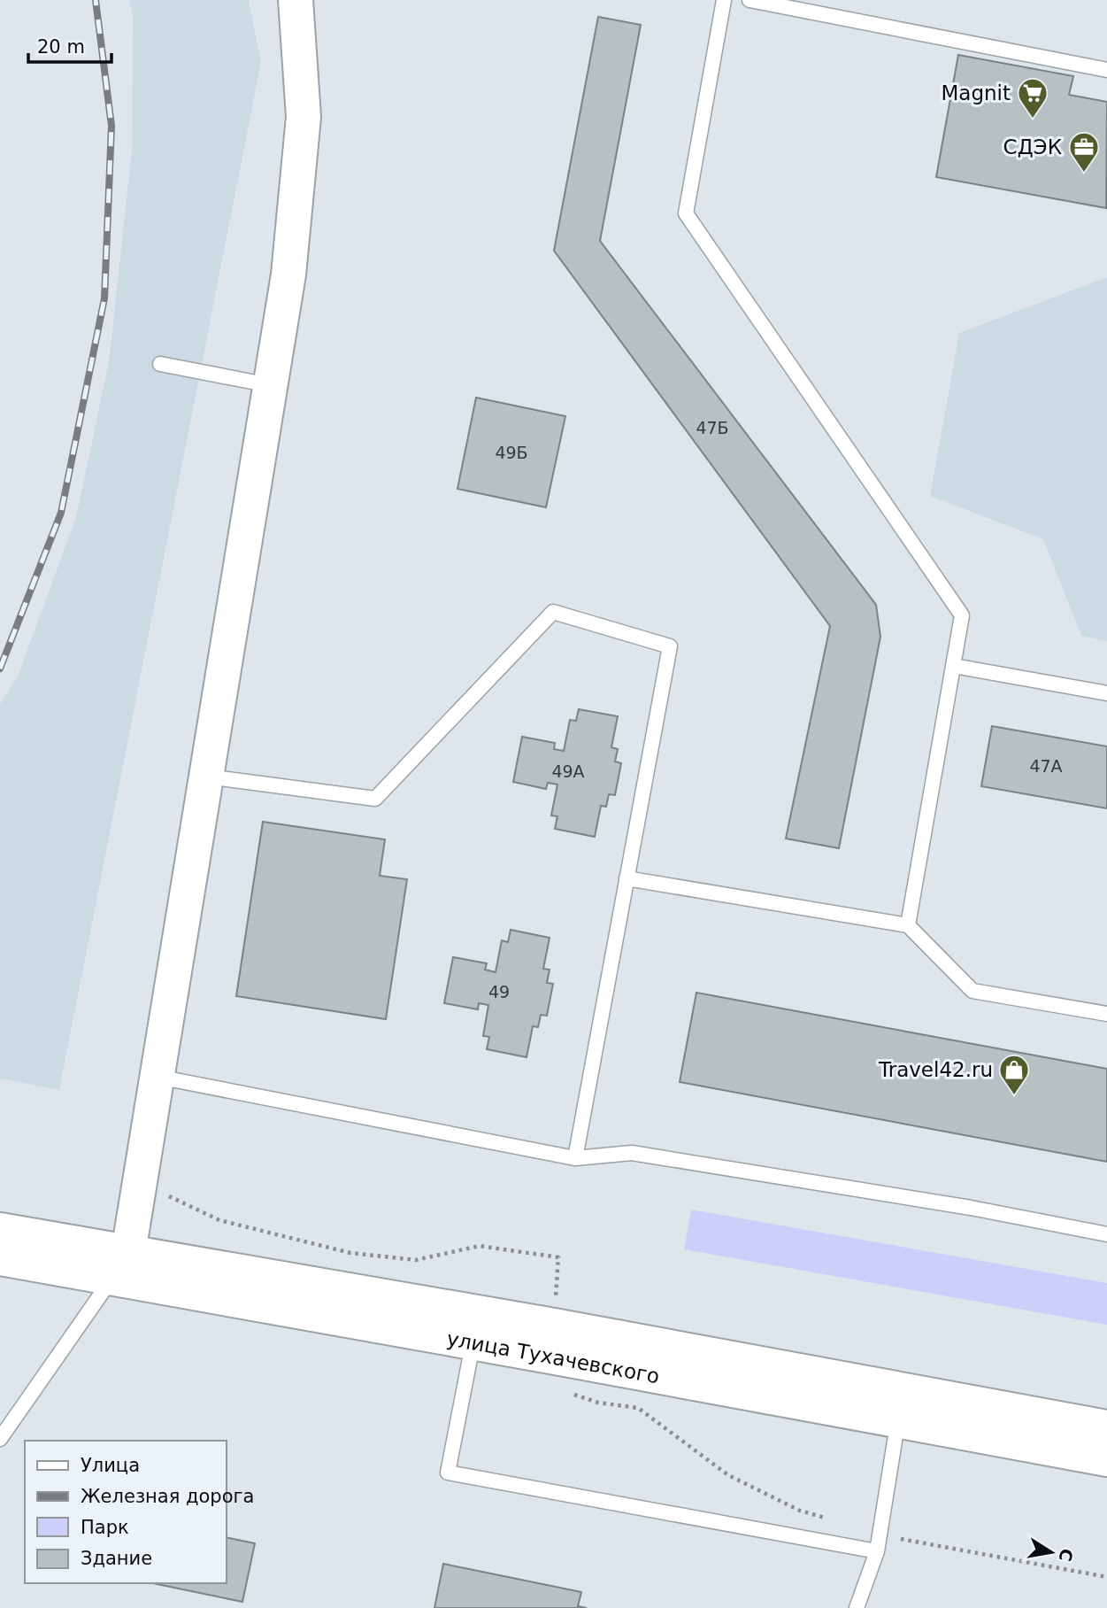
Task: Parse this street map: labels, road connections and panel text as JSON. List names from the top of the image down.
{
  "streets": {
    "main road": ["улица Тухачевского"]
  },
  "places": {
    "supermarket": ["Magnit"],
    "office": ["СДЭК"],
    "shop": ["Travel42.ru"]
  },
  "house_numbers": [
    "47Б",
    "49Б",
    "47А",
    "49А",
    "49"
  ],
  "legend": [
    "Улица",
    "Железная дорога",
    "Парк",
    "Здание"
  ],
  "scale_bar": "20 m",
  "north": "right"
}
